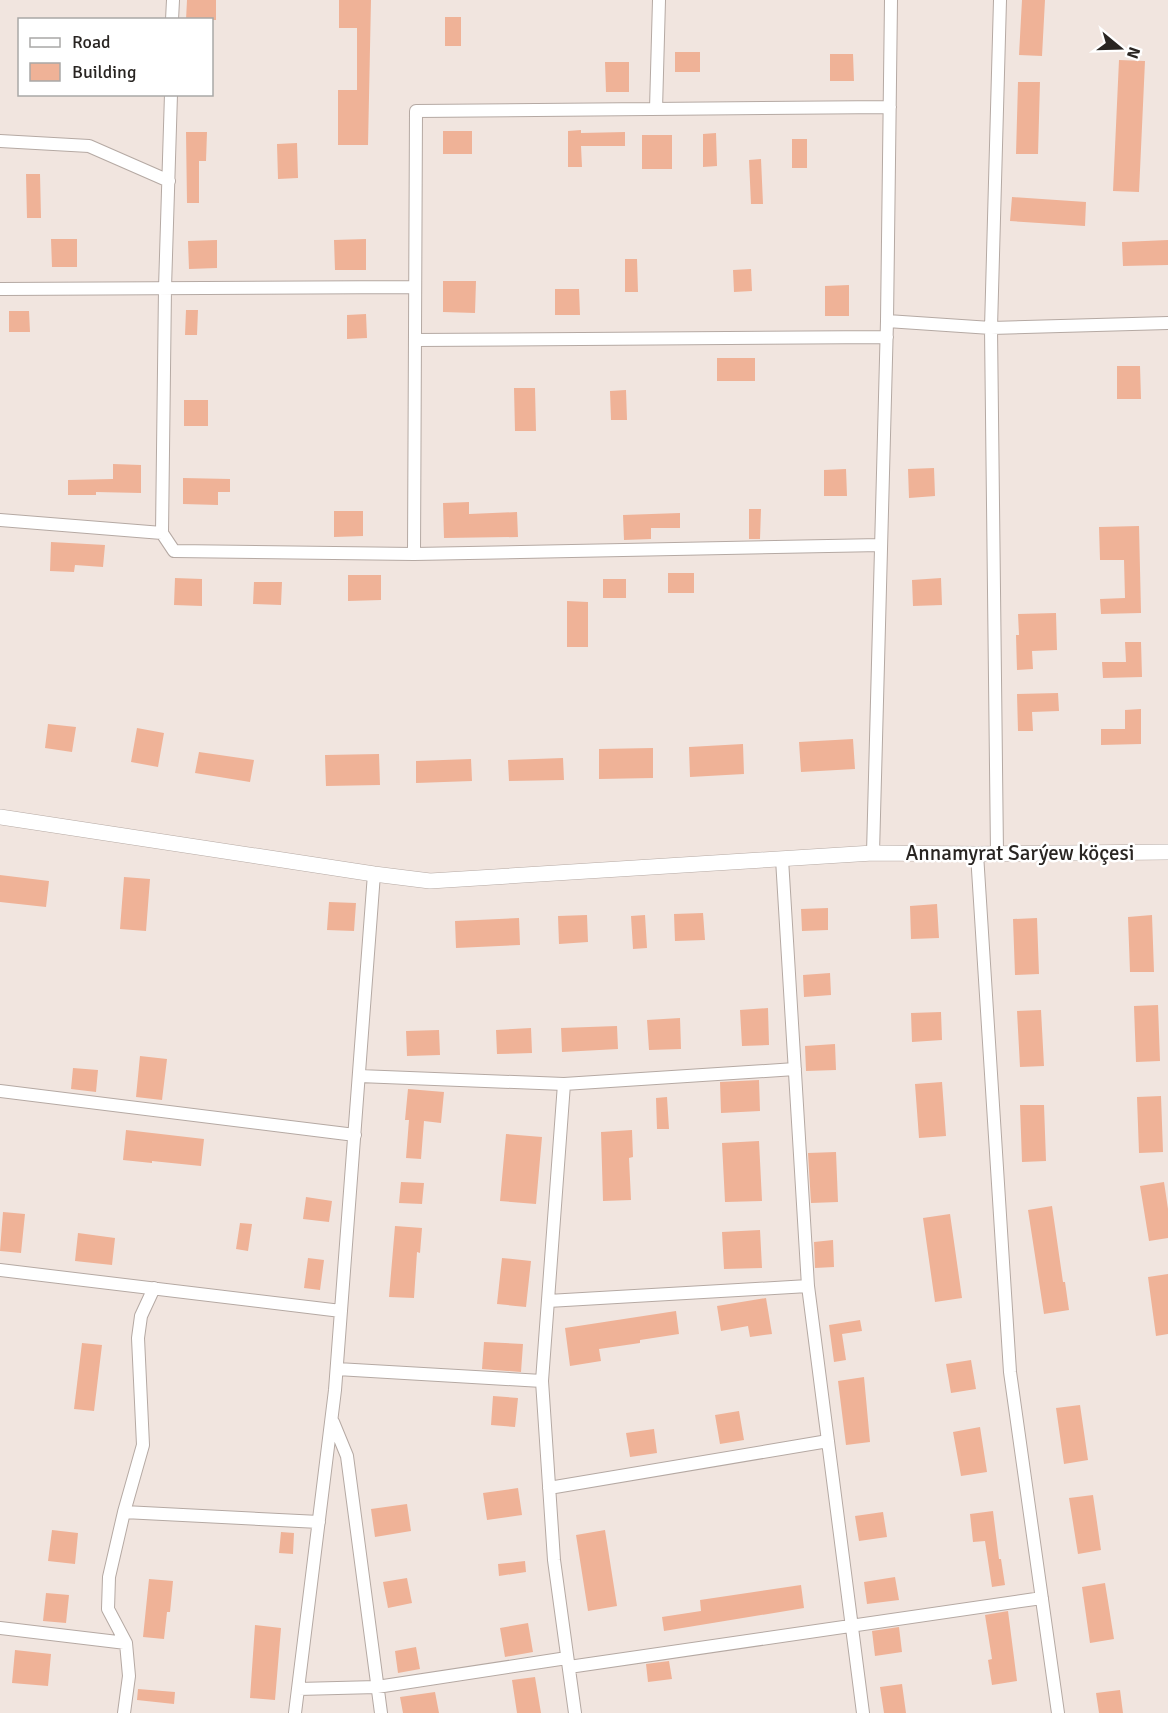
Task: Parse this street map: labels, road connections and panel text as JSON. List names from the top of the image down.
{
  "streets": {
    "street": ["Annamyrat Sarýew köçesi"]
  },
  "legend": ["Road", "Building"],
  "north": "right"
}
